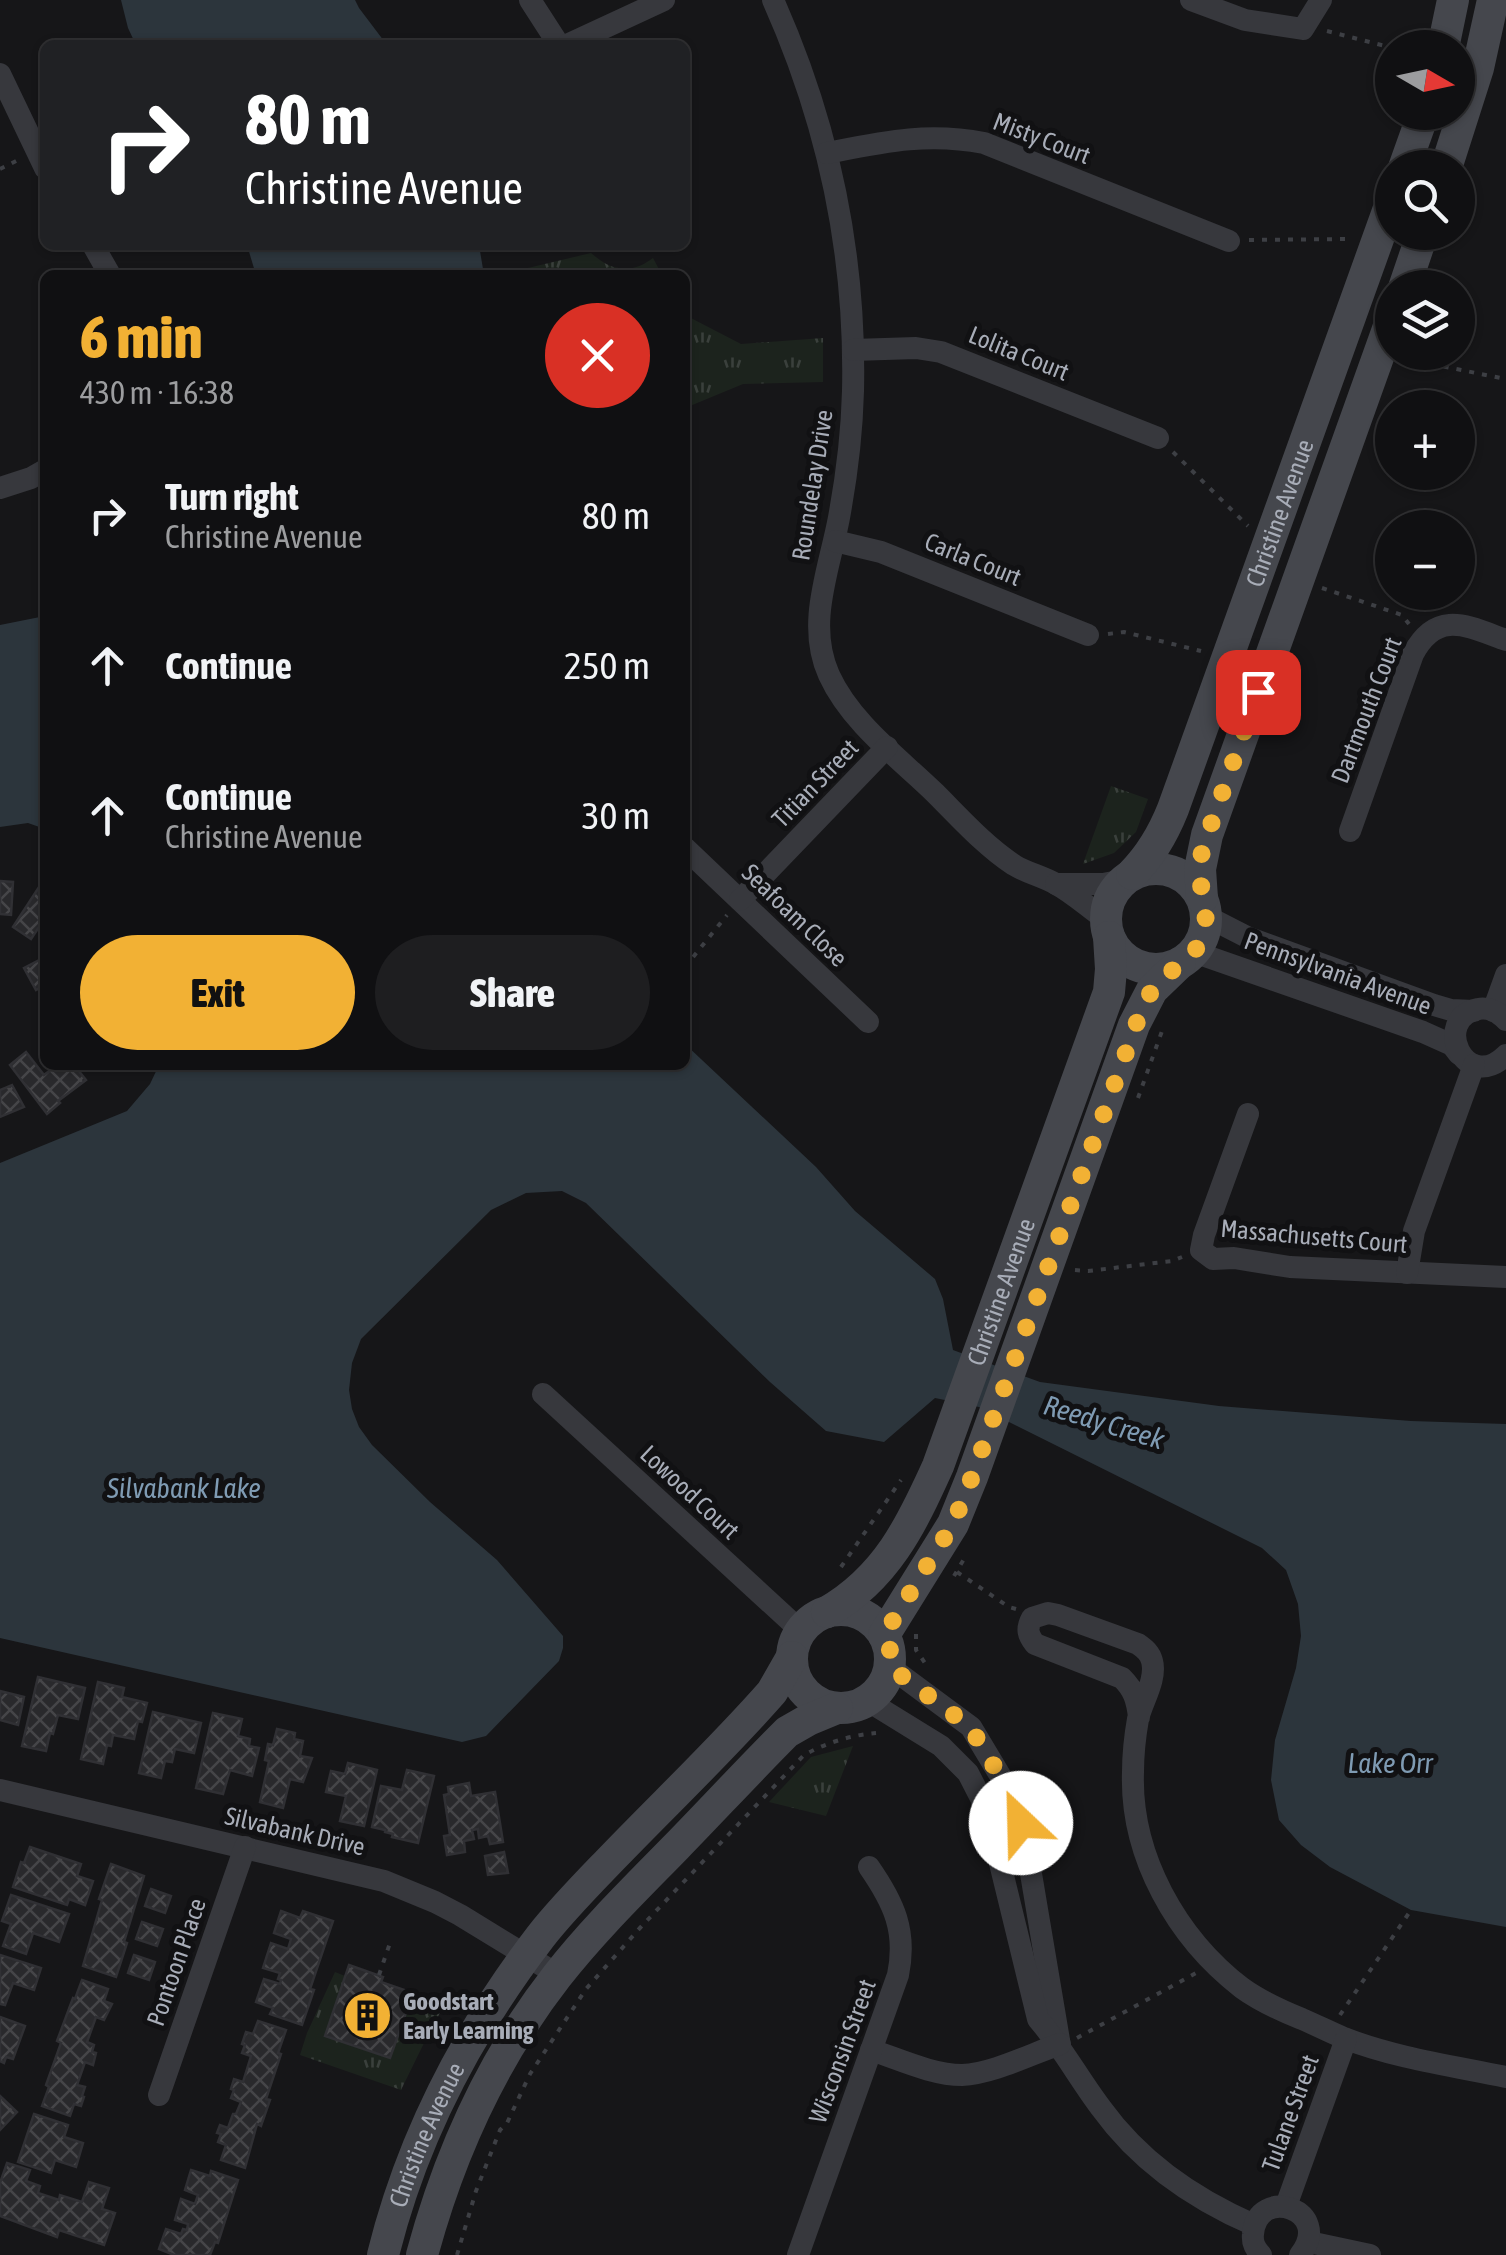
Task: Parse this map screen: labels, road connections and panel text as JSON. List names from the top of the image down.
{
  "streets": {
    "main road": ["Christine Avenue"],
    "street": [
      "Misty Court",
      "Lolita Court",
      "Roundelay Drive",
      "Carla Court",
      "Dartmouth Court",
      "Titian Street",
      "Seafoam Close",
      "Pennsylvania Avenue",
      "Massachusetts Court",
      "Lowood Court",
      "Silvabank Drive",
      "Pontoon Place",
      "Wisconsin Street",
      "Tulane Street"
    ]
  },
  "crossings": [
    ["Misty Court", "Roundelay Drive"],
    ["Lolita Court", "Roundelay Drive"],
    ["Roundelay Drive", "Christine Avenue"],
    ["Roundelay Drive", "Carla Court"],
    ["Roundelay Drive", "Titian Street"],
    ["Roundelay Drive", "Pennsylvania Avenue"],
    ["Christine Avenue", "Pennsylvania Avenue"],
    ["Christine Avenue", "Lowood Court"],
    ["Christine Avenue", "Silvabank Drive"],
    ["Titian Street", "Seafoam Close"],
    ["Silvabank Drive", "Pontoon Place"]
  ],
  "water": ["Reedy Creek", "Silvabank Lake", "Lake Orr"],
  "places": {
    "building": ["Goodstart Early Learning"]
  },
  "north": "right",
  "page": {
    "map_buttons": ["+", "−"],
    "turn": ["80 m", "Christine Avenue"],
    "heading": ["6 min", "430 m · 16:38"],
    "list": [
      {
        "name": "Turn right",
        "note": "Christine Avenue",
        "value": "80 m"
      },
      {
        "name": "Continue",
        "value": "250 m"
      },
      {
        "name": "Continue",
        "note": "Christine Avenue",
        "value": "30 m"
      }
    ],
    "buttons": ["Exit", "Share"]
  }
}
